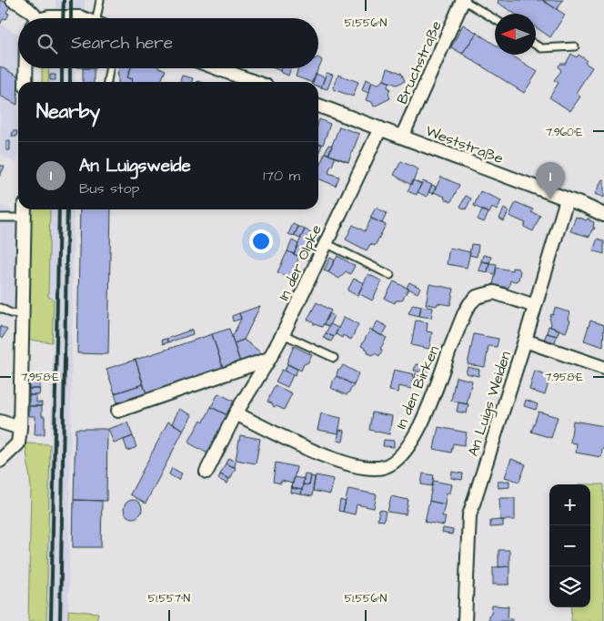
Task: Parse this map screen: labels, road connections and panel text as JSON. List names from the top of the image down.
{
  "streets": {
    "street": [
      "Bruchstraße",
      "Weststraße",
      "In der Olpke",
      "In den Birken",
      "An Luigs Weiden"
    ]
  },
  "crossings": [
    ["Bruchstraße", "Weststraße"],
    ["Weststraße", "In der Olpke"],
    ["Weststraße", "An Luigs Weiden"],
    ["In der Olpke", "In den Birken"],
    ["In den Birken", "An Luigs Weiden"]
  ],
  "north": "left",
  "page": {
    "search": "Search here",
    "heading": "Nearby",
    "list": [
      {
        "mark": "1",
        "name": "An Luigsweide",
        "note": "Bus stop",
        "value": "170 m"
      }
    ],
    "pins": "1",
    "map_buttons": ["+", "−"]
  },
  "coordinates": [
    "51.556°N",
    "7.960°E",
    "7.958°E",
    "51.557°N"
  ]
}
